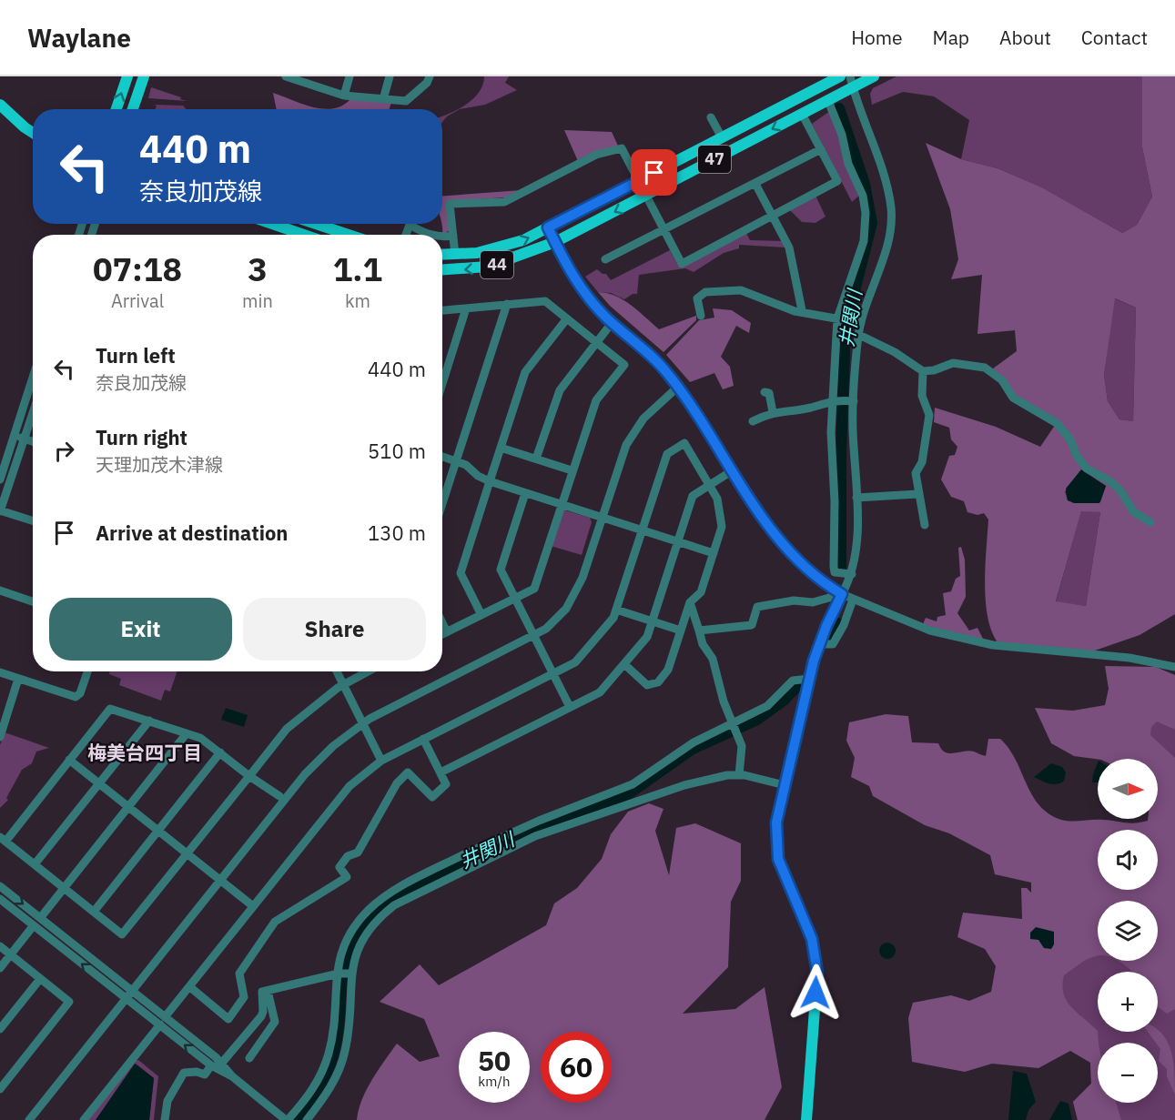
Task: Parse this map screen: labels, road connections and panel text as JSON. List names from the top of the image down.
{
  "streets": {
    "main road": ["47", "44"]
  },
  "crossings": [
    ["47", "44"]
  ],
  "districts": ["梅美台四丁目"],
  "water": ["井関川"],
  "north": "right",
  "page": {
    "header": "Waylane",
    "nav": [
      "Home",
      "Map",
      "About",
      "Contact"
    ],
    "turn": ["440 m", "奈良加茂線"],
    "eta": [
      "07:18",
      "Arrival",
      "3",
      "min",
      "1.1",
      "km"
    ],
    "list": [
      {
        "name": "Turn left",
        "note": "奈良加茂線",
        "value": "440 m"
      },
      {
        "name": "Turn right",
        "note": "天理加茂木津線",
        "value": "510 m"
      },
      {
        "name": "Arrive at destination",
        "value": "130 m"
      }
    ],
    "buttons": ["Exit", "Share"],
    "map_buttons": ["+", "−"],
    "speed": "50 km/h",
    "limit": "60"
  }
}
